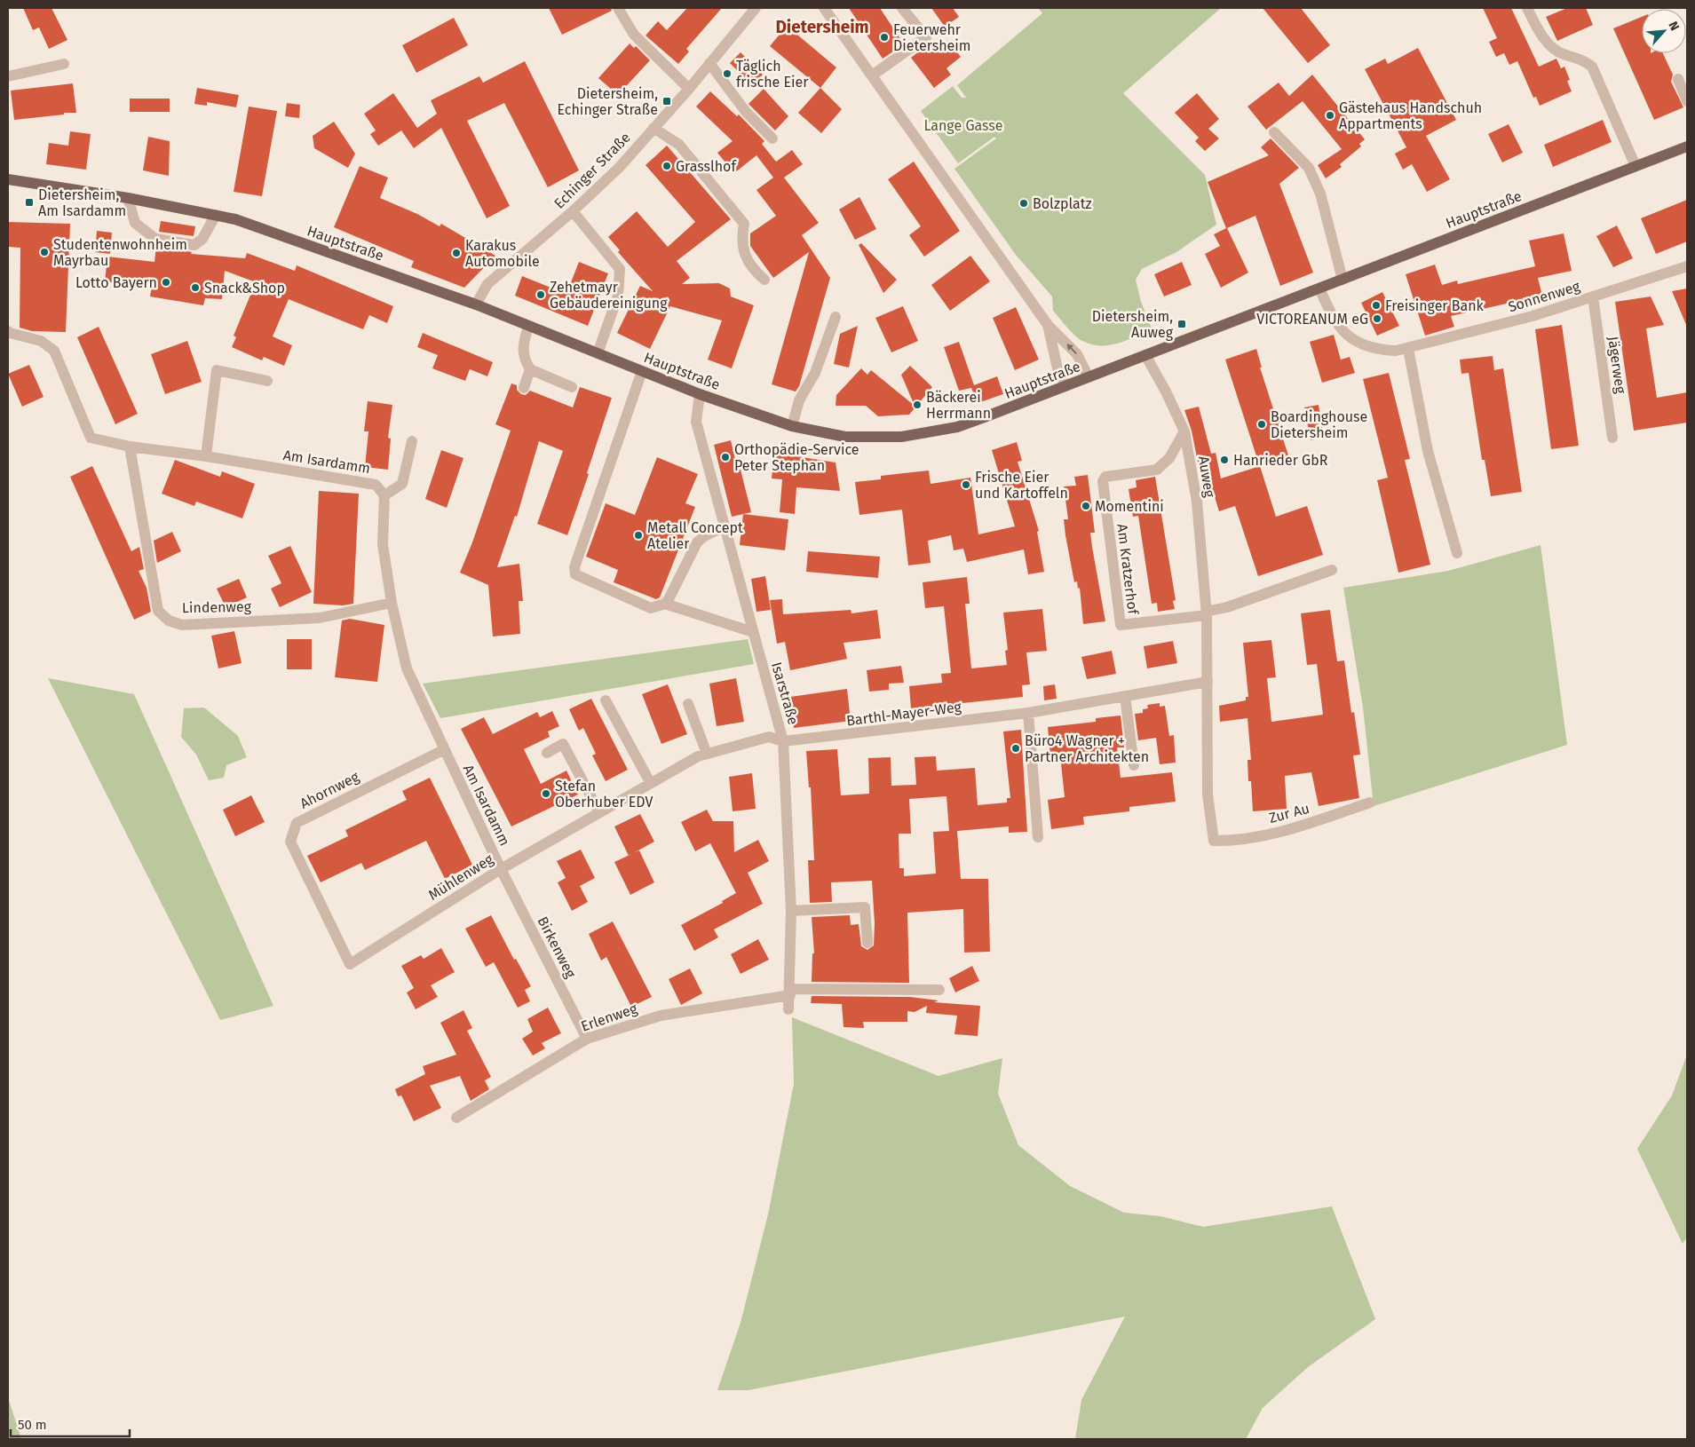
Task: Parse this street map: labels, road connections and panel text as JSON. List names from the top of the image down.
{
  "streets": {
    "main road": ["Hauptstraße"],
    "street": [
      "Echinger Straße",
      "Sonnenweg",
      "Jägerweg",
      "Am Isardamm",
      "Auweg",
      "Am Kratzerhof",
      "Lindenweg",
      "Isarstraße",
      "Barthl-Mayer-Weg",
      "Ahornweg",
      "Zur Au",
      "Mühlenweg",
      "Birkenweg",
      "Erlenweg"
    ]
  },
  "crossings": [
    ["Echinger Straße", "Hauptstraße"],
    ["Hauptstraße", "Sonnenweg"],
    ["Hauptstraße", "Auweg"],
    ["Hauptstraße", "Isarstraße"],
    ["Sonnenweg", "Jägerweg"],
    ["Am Isardamm", "Lindenweg"],
    ["Am Isardamm", "Ahornweg"],
    ["Am Isardamm", "Mühlenweg"],
    ["Am Isardamm", "Birkenweg"],
    ["Auweg", "Am Kratzerhof"],
    ["Auweg", "Barthl-Mayer-Weg"],
    ["Auweg", "Zur Au"],
    ["Isarstraße", "Barthl-Mayer-Weg"],
    ["Isarstraße", "Mühlenweg"],
    ["Isarstraße", "Erlenweg"],
    ["Barthl-Mayer-Weg", "Mühlenweg"],
    ["Ahornweg", "Mühlenweg"],
    ["Mühlenweg", "Birkenweg"],
    ["Birkenweg", "Erlenweg"]
  ],
  "districts": ["Dietersheim"],
  "parks": ["Lange Gasse"],
  "places": {
    "other": [
      "Feuerwehr Dietersheim",
      "Täglich frische Eier",
      "Gästehaus Handschuh Appartments",
      "Grasslhof",
      "Bolzplatz",
      "Studentenwohnheim Mayrbau",
      "Karakus Automobile",
      "Lotto Bayern",
      "Snack&Shop",
      "Zehetmayr Gebäudereinigung",
      "Freisinger Bank",
      "VICTOREANUM eG",
      "Bäckerei Herrmann",
      "Boardinghouse Dietersheim",
      "Orthopädie-Service Peter Stephan",
      "Hanrieder GbR",
      "Frische Eier und Kartoffeln",
      "Momentini",
      "Metall Concept Atelier",
      "Büro4 Wagner + Partner Architekten",
      "Stefan Oberhuber EDV"
    ],
    "transit": ["Dietersheim, Echinger Straße", "Dietersheim, Am Isardamm", "Dietersheim, Auweg"]
  },
  "scale_bar": "50 m",
  "north": "top right"
}
